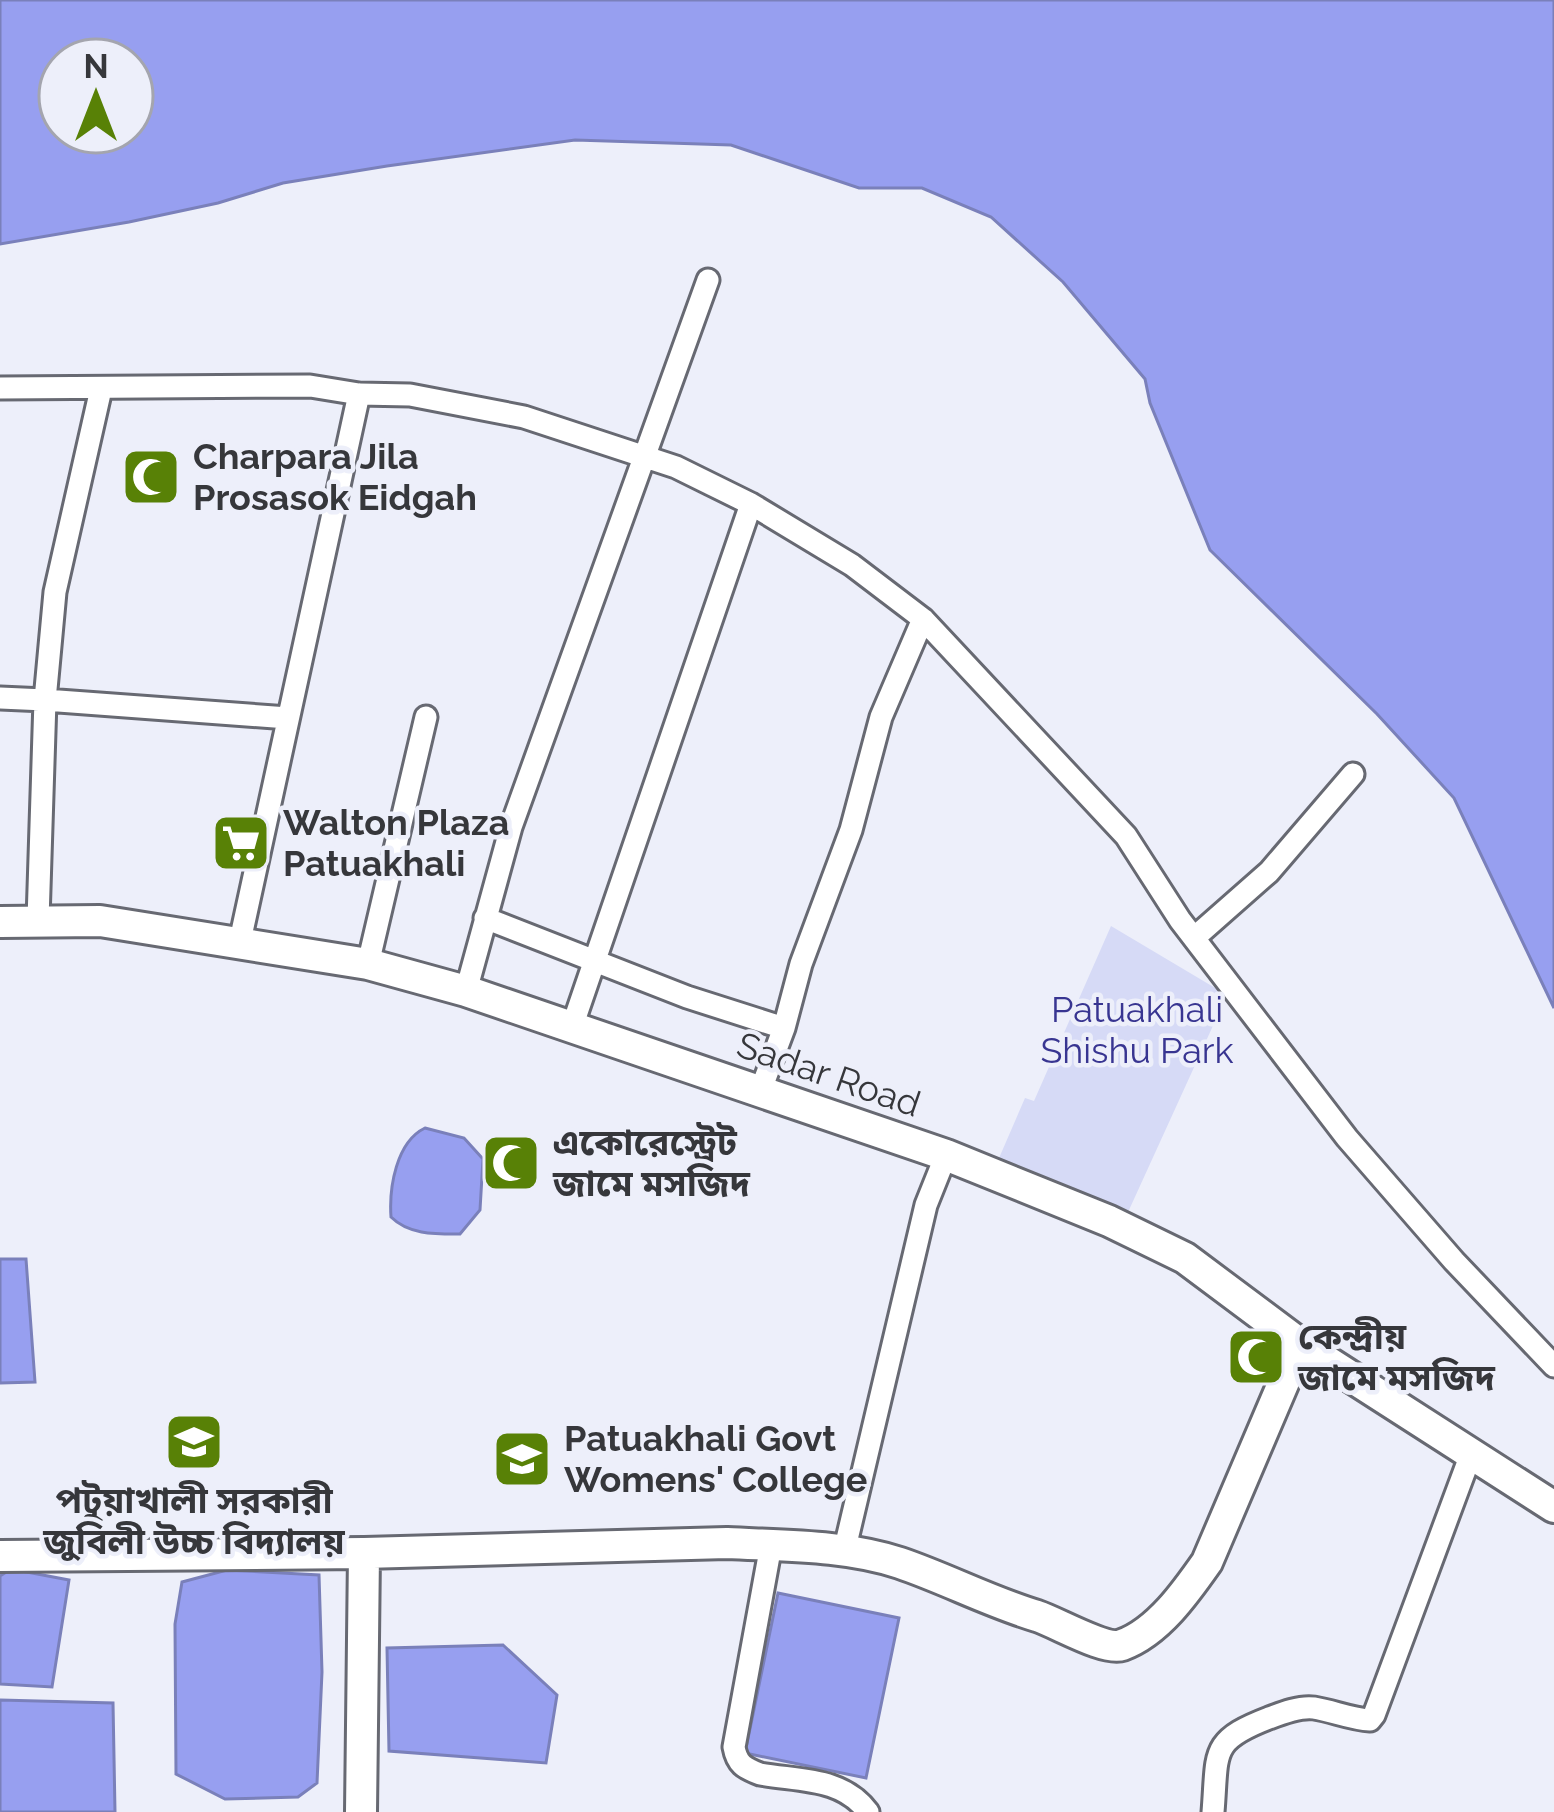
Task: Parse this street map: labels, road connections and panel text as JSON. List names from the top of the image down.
{
  "streets": {
    "street": ["Sadar Road"]
  },
  "parks": ["Patuakhali Shishu Park"],
  "places": {
    "mosque": ["Charpara Jila Prosasok Eidgah", "একোরেস্ট্রেট জামে মসজিদ", "কেন্দ্রীয় জামে মসজিদ"],
    "supermarket": ["Walton Plaza Patuakhali"],
    "school or university": ["পটুয়াখালী সরকারী জুবিলী উচ্চ বিদ্যালয়", "Patuakhali Govt Womens' College"]
  },
  "north": "top"
}
